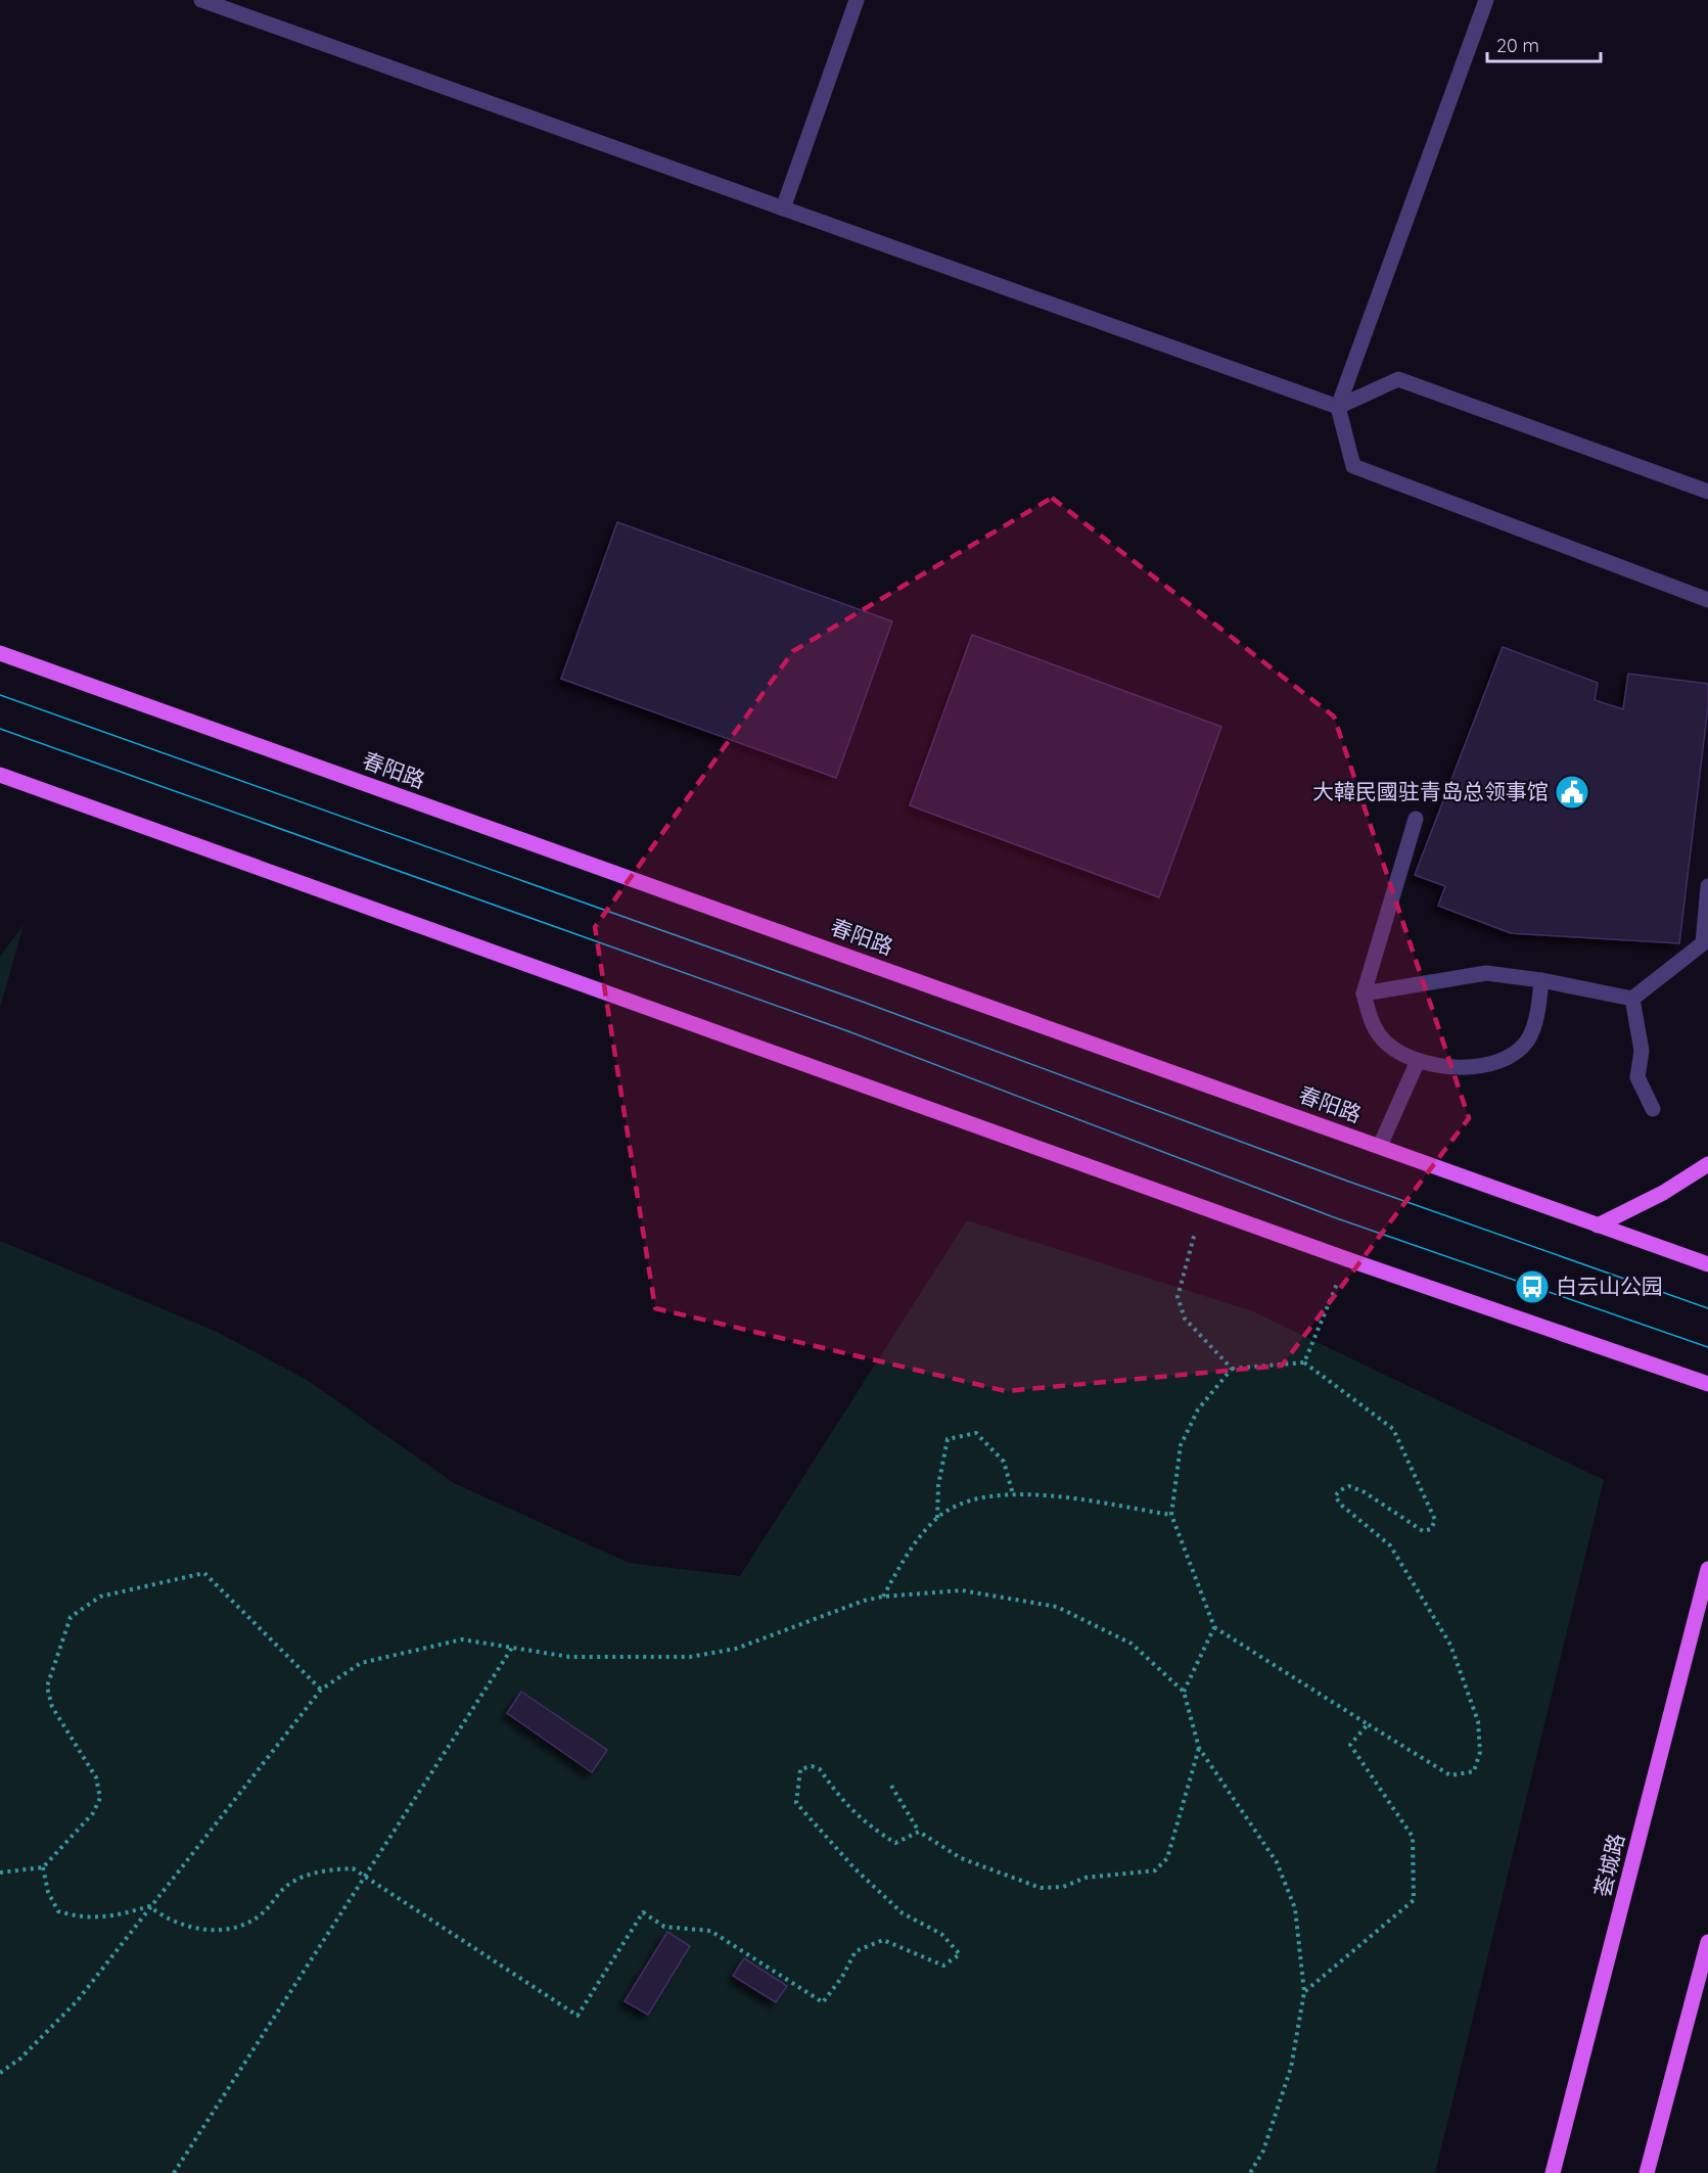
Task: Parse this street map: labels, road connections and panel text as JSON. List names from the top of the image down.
{
  "streets": {
    "main road": ["春阳路", "荟城路"]
  },
  "places": {
    "public building": ["大韓民國驻青岛总领事馆"],
    "bus stop": ["白云山公园"]
  },
  "scale_bar": "20 m"
}
